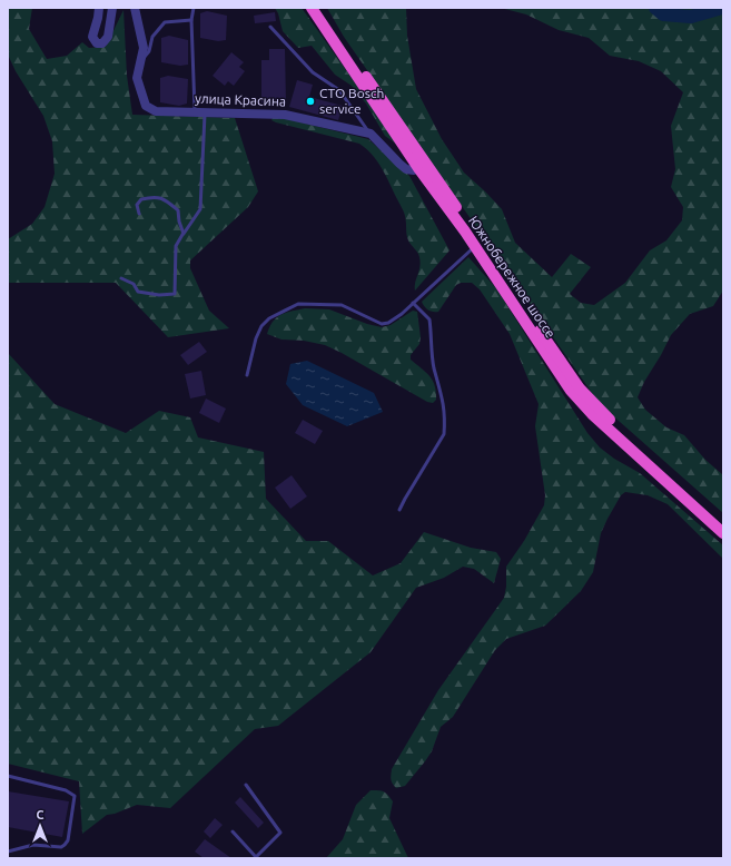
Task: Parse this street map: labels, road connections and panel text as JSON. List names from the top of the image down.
{
  "streets": {
    "highway": ["Южнобережное шоссе"],
    "street": ["улица Красина"]
  },
  "places": ["СТО Bosch service"],
  "north": "top"
}
